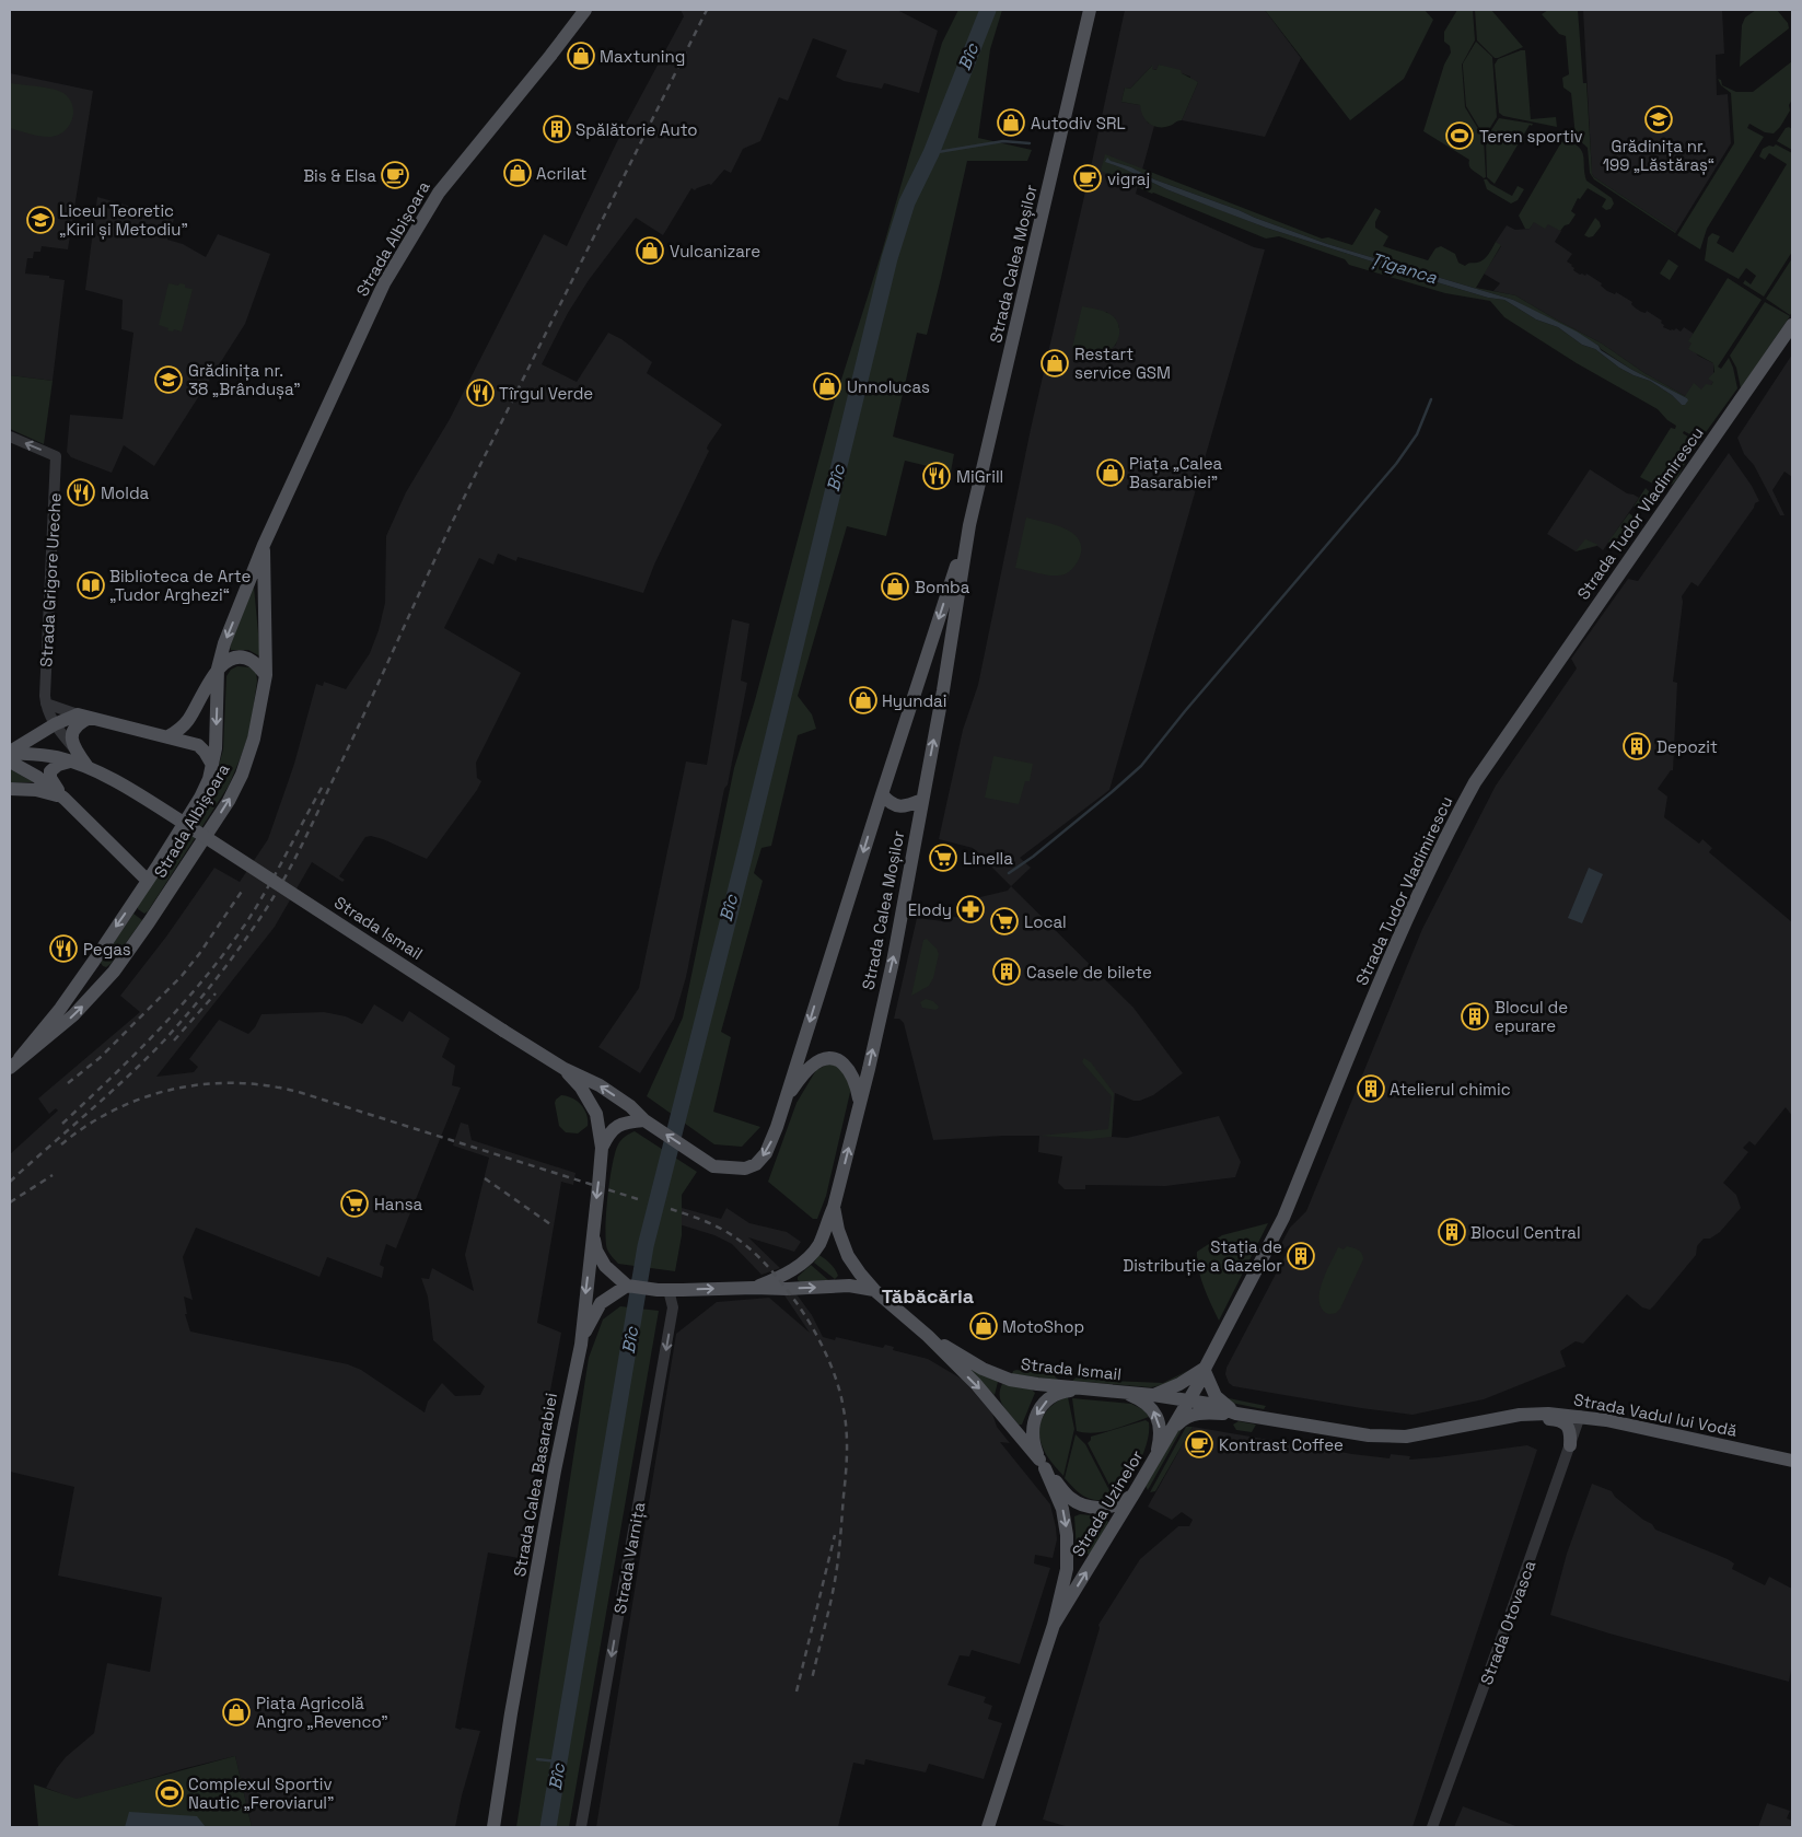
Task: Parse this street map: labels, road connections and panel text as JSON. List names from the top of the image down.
{
  "streets": {
    "main road": [
      "Strada Albișoara",
      "Strada Calea Moșilor",
      "Strada Tudor Vladimirescu",
      "Strada Ismail",
      "Strada Vadul lui Vodă",
      "Strada Calea Basarabiei",
      "Strada Uzinelor"
    ],
    "street": ["Strada Grigore Ureche", "Strada Varnița", "Strada Otovasca"]
  },
  "crossings": [
    ["Strada Calea Moșilor", "Strada Ismail"],
    ["Strada Tudor Vladimirescu", "Strada Ismail"],
    ["Strada Tudor Vladimirescu", "Strada Vadul lui Vodă"],
    ["Strada Tudor Vladimirescu", "Strada Uzinelor"],
    ["Strada Grigore Ureche", "Strada Ismail"],
    ["Strada Ismail", "Strada Vadul lui Vodă"],
    ["Strada Ismail", "Strada Calea Basarabiei"],
    ["Strada Ismail", "Strada Uzinelor"],
    ["Strada Vadul lui Vodă", "Strada Uzinelor"],
    ["Strada Vadul lui Vodă", "Strada Otovasca"]
  ],
  "one_way": ["Strada Grigore Ureche", "Strada Varnița"],
  "districts": ["Tăbăcăria"],
  "water": ["Bîc", "Țîganca"],
  "places": {
    "shop": [
      "Maxtuning",
      "Autodiv SRL",
      "Acrilat",
      "Vulcanizare",
      "Restart service GSM",
      "Unnolucas",
      "Piața „Calea Basarabiei”",
      "Bomba",
      "Hyundai",
      "MotoShop",
      "Piața Agricolă Angro „Revenco”"
    ],
    "school or university": ["Grădinița nr. 199 „Lăstăraș“", "Liceul Teoretic „Kiril și Metodiu”", "Grădinița nr. 38 „Brândușa”"],
    "building": [
      "Spălătorie Auto",
      "Depozit",
      "Casele de bilete",
      "Blocul de epurare",
      "Atelierul chimic",
      "Blocul Central",
      "Stația de Distribuție a Gazelor"
    ],
    "sports": ["Teren sportiv", "Complexul Sportiv Nautic „Feroviarul”"],
    "cafe": ["Bis & Elsa", "vigraj", "Kontrast Coffee"],
    "restaurant": [
      "Tîrgul Verde",
      "MiGrill",
      "Molda",
      "Pegas"
    ],
    "library": ["Biblioteca de Arte „Tudor Arghezi“"],
    "supermarket": ["Linella", "Local", "Hansa"],
    "pharmacy": ["Elody"]
  }
}
